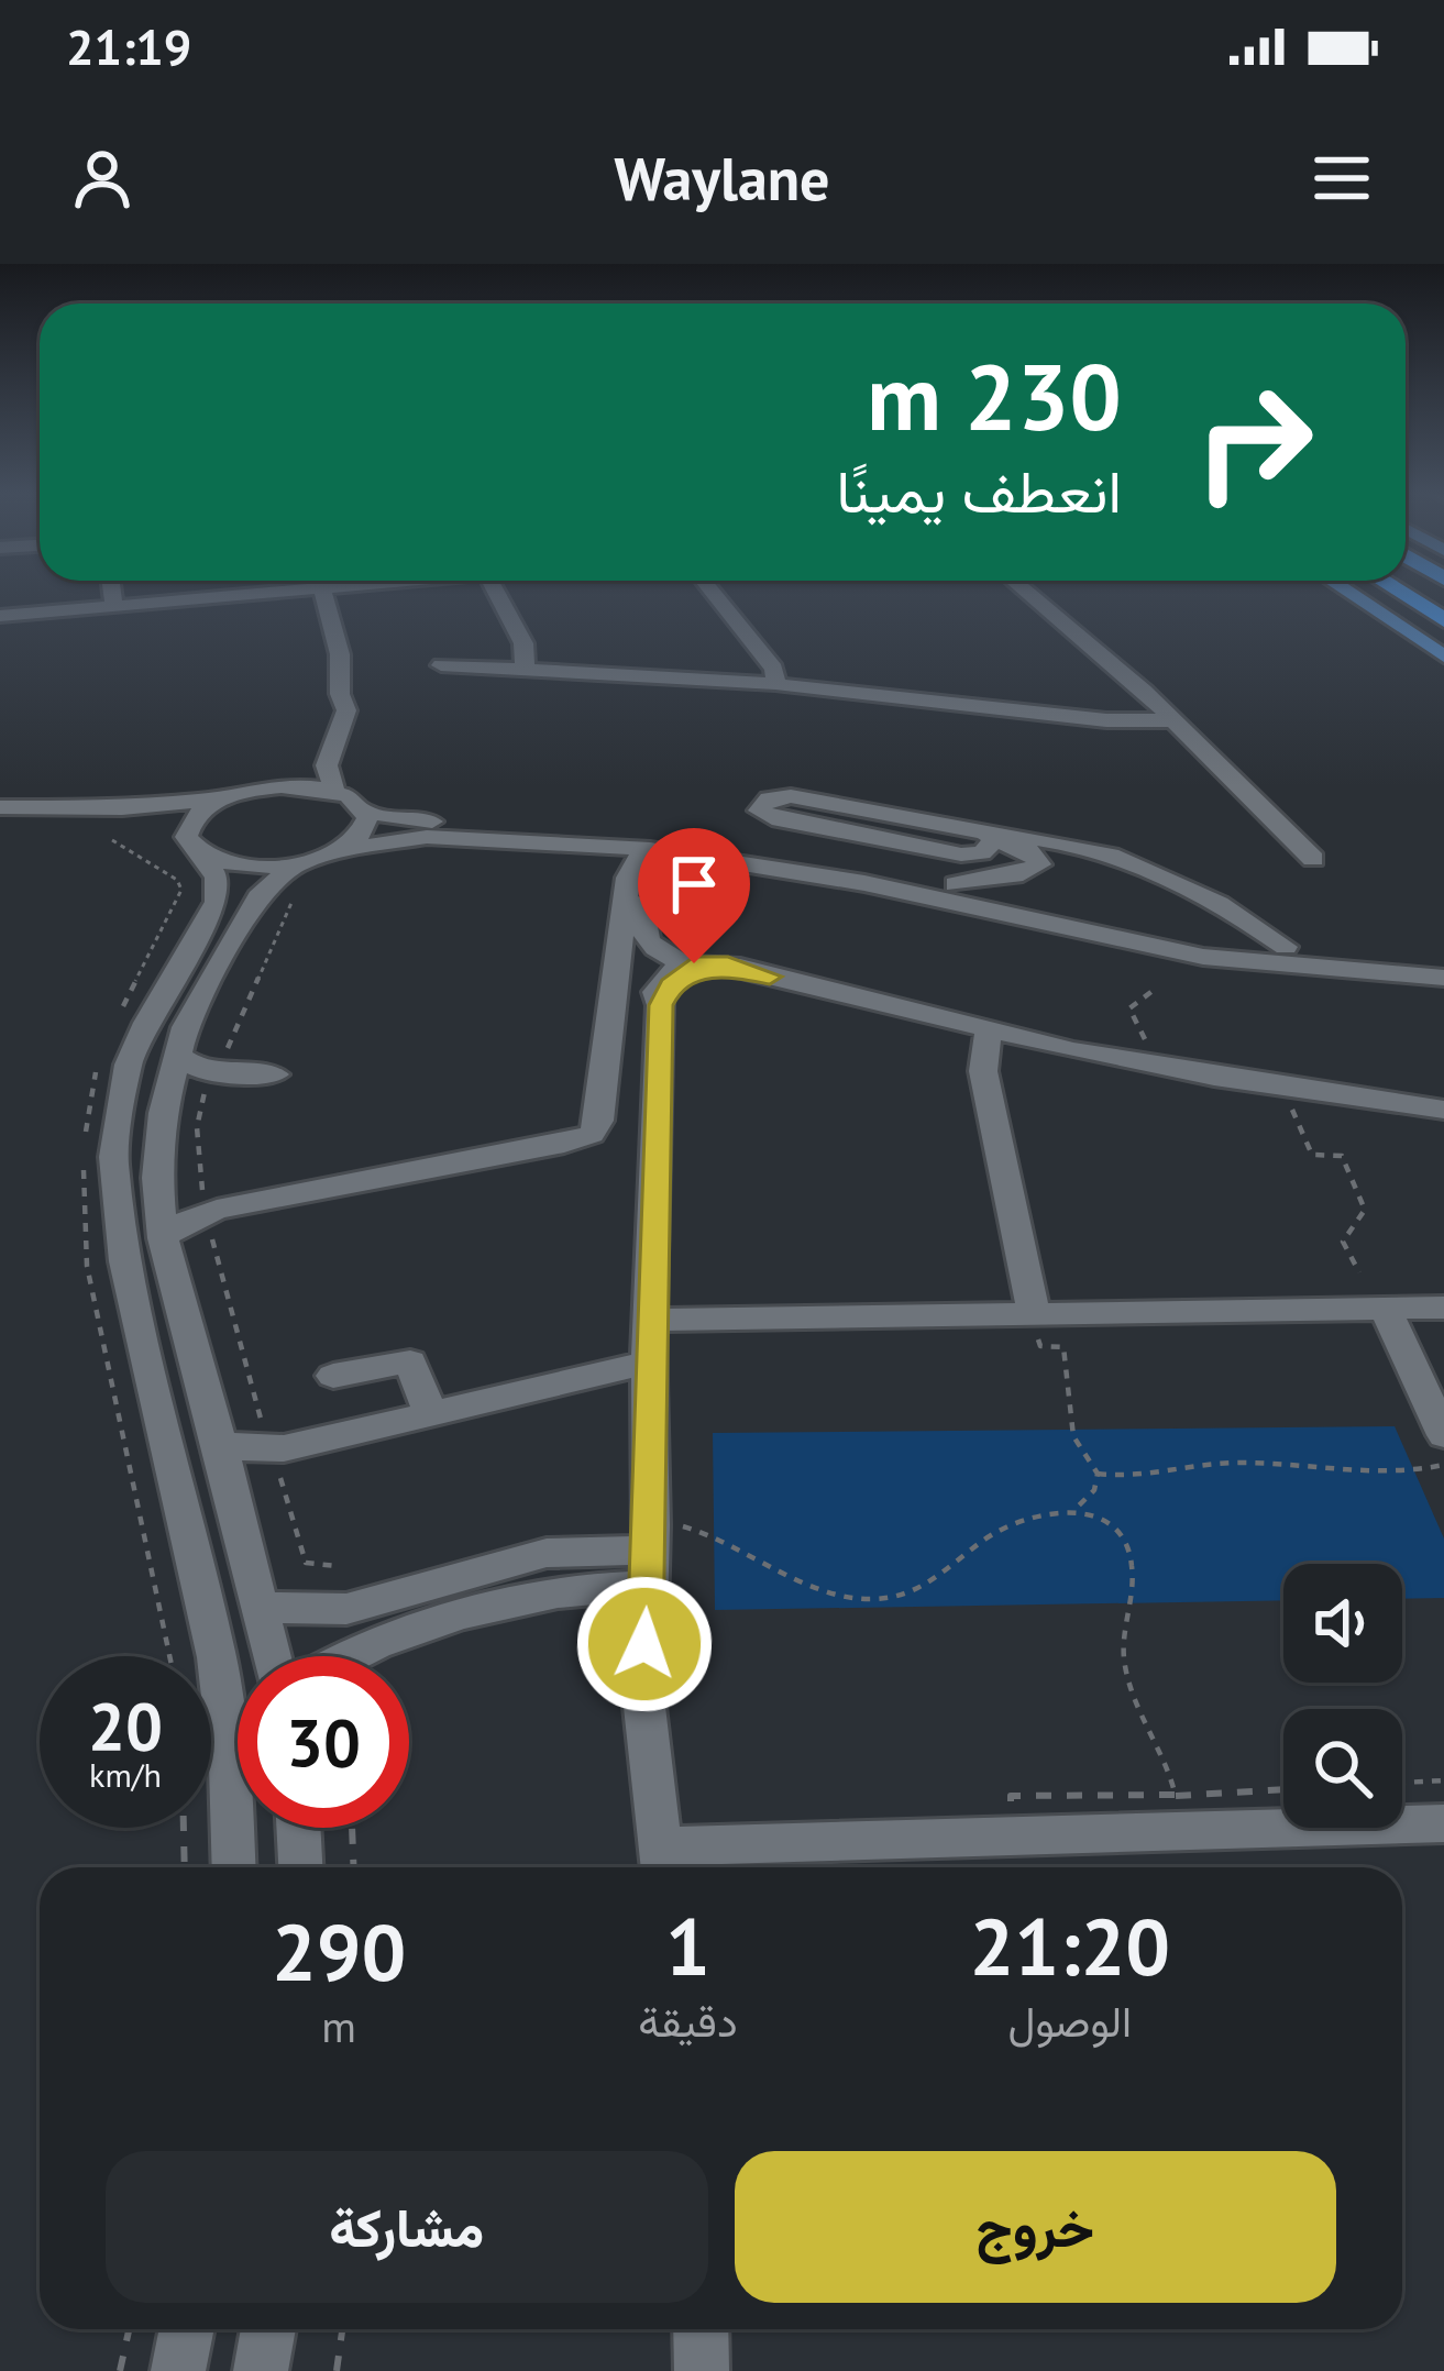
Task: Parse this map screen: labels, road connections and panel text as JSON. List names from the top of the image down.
{
  "page": {
    "status": "21:19",
    "header": "Waylane",
    "turn": ["230 m", "انعطف يمينًا"],
    "speed": "20 km/h",
    "limit": "30",
    "eta": [
      "21:20",
      "الوصول",
      "1",
      "دقيقة",
      "290",
      "m"
    ],
    "buttons": ["خروج", "مشاركة"]
  }
}
